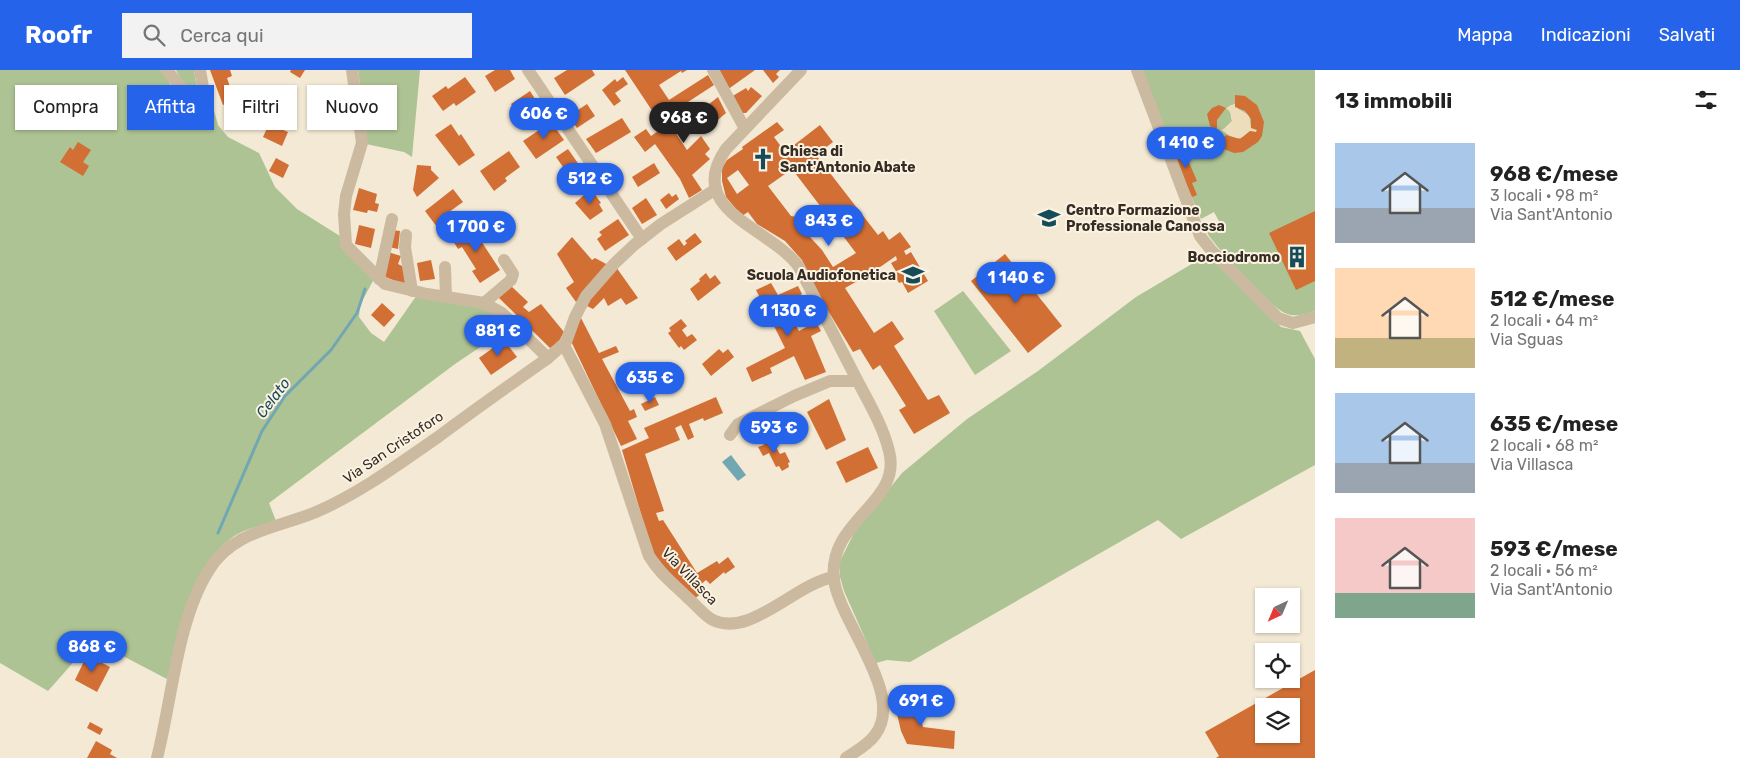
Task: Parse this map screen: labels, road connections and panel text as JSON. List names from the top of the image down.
{
  "streets": {
    "street": ["Via San Cristoforo", "Via Villasca"]
  },
  "crossings": [
    ["Via San Cristoforo", "Via Villasca"]
  ],
  "water": ["Celato"],
  "places": {
    "church": ["Chiesa di Sant'Antonio Abate"],
    "school or university": ["Centro Formazione Professionale Canossa", "Scuola Audiofonetica"],
    "building": ["Bocciodromo"]
  },
  "north": "bottom left",
  "page": {
    "header": "Roofr",
    "search": "Cerca qui",
    "nav": ["Mappa", "Indicazioni", "Salvati"],
    "heading": "13 immobili",
    "chip": [
      "Compra",
      "Affitta",
      "Filtri",
      "Nuovo"
    ],
    "price": [
      "606 €",
      "968 €",
      "1 410 €",
      "512 €",
      "843 €",
      "1 700 €",
      "1 140 €",
      "1 130 €",
      "881 €",
      "635 €",
      "593 €",
      "868 €",
      "691 €"
    ],
    "list": [
      {
        "name": "968 €/mese",
        "note": "3 locali · 98 m² · Via Sant'Antonio"
      },
      {
        "name": "512 €/mese",
        "note": "2 locali · 64 m² · Via Sguas"
      },
      {
        "name": "635 €/mese",
        "note": "2 locali · 68 m² · Via Villasca"
      },
      {
        "name": "593 €/mese",
        "note": "2 locali · 56 m² · Via Sant'Antonio"
      }
    ]
  }
}
